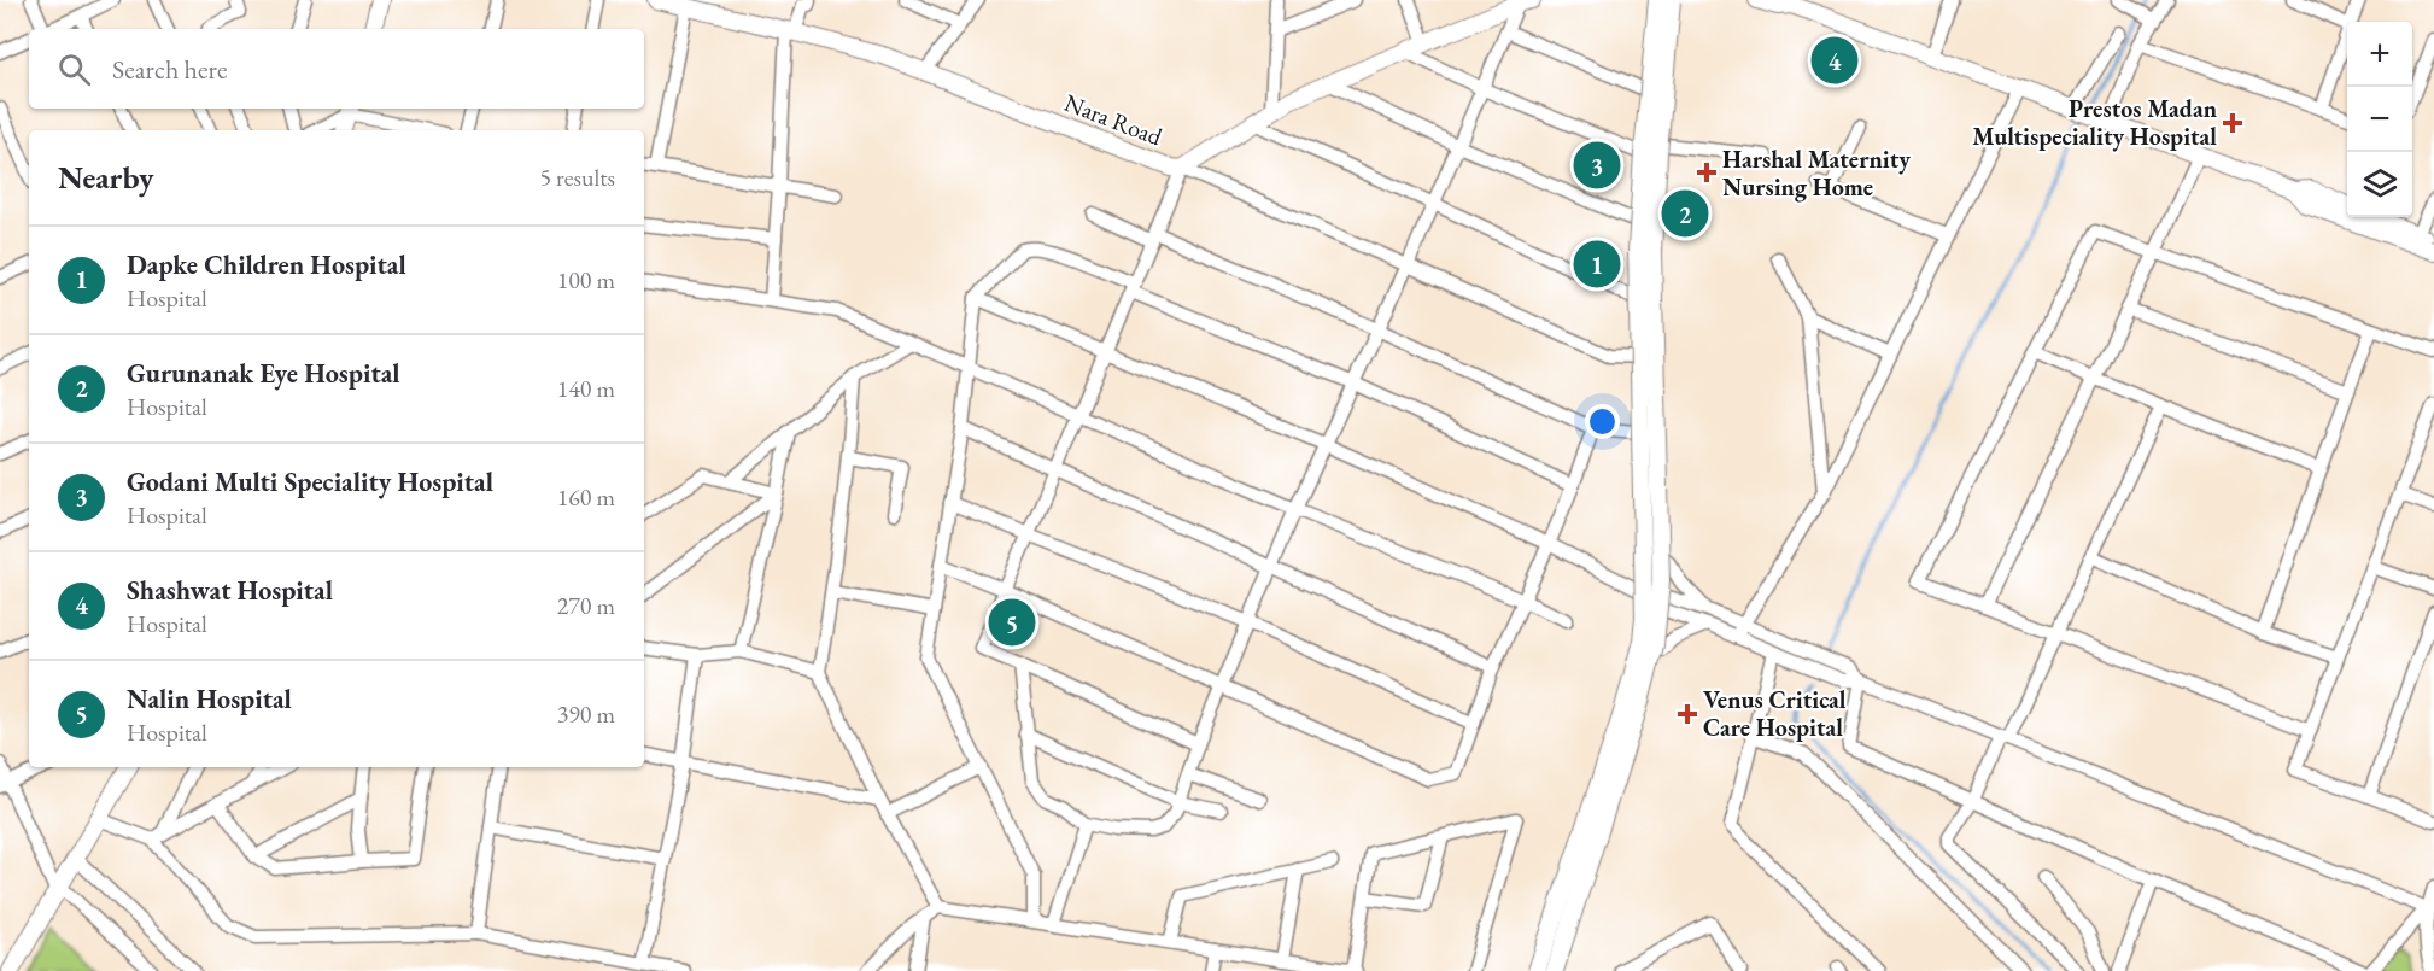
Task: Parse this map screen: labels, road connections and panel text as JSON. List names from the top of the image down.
{
  "streets": {
    "main road": ["Nara Road"]
  },
  "places": {
    "health": ["Prestos Madan Multispeciality Hospital", "Harshal Maternity Nursing Home", "Venus Critical Care Hospital"]
  },
  "page": {
    "map_buttons": ["+", "−"],
    "search": "Search here",
    "pins": [
      "4",
      "3",
      "2",
      "1",
      "5"
    ],
    "heading": ["Nearby", "5 results"],
    "list": [
      {
        "mark": "1",
        "name": "Dapke Children Hospital",
        "note": "Hospital",
        "value": "100 m"
      },
      {
        "mark": "2",
        "name": "Gurunanak Eye Hospital",
        "note": "Hospital",
        "value": "140 m"
      },
      {
        "mark": "3",
        "name": "Godani Multi Speciality Hospital",
        "note": "Hospital",
        "value": "160 m"
      },
      {
        "mark": "4",
        "name": "Shashwat Hospital",
        "note": "Hospital",
        "value": "270 m"
      },
      {
        "mark": "5",
        "name": "Nalin Hospital",
        "note": "Hospital",
        "value": "390 m"
      }
    ]
  }
}
